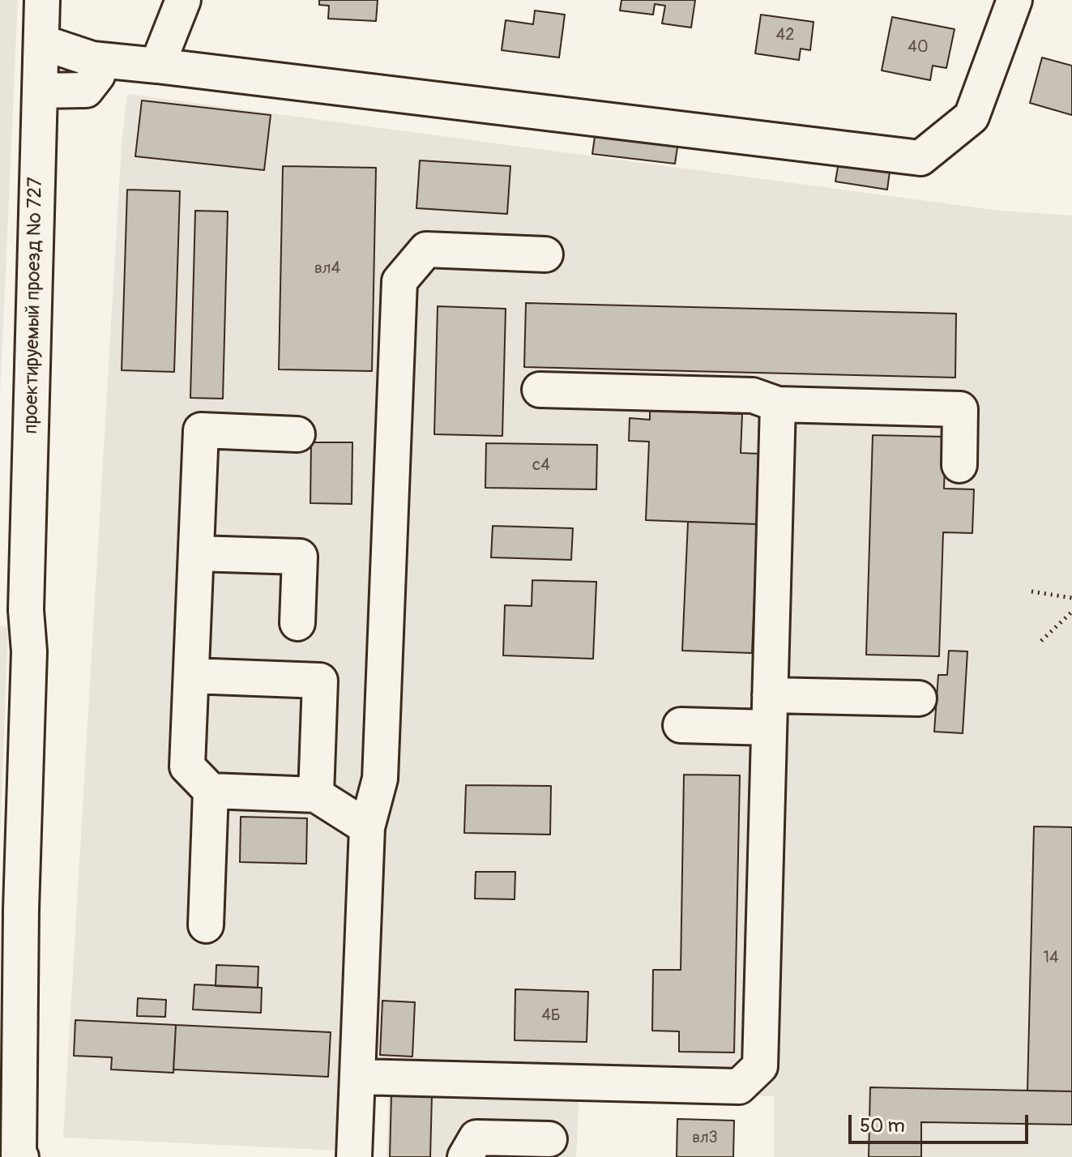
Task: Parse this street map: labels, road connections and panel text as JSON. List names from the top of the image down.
{
  "streets": {
    "street": ["проектируемый проезд № 727"]
  },
  "house_numbers": [
    "42",
    "40",
    "вл4",
    "с4",
    "14",
    "4Б",
    "вл3"
  ],
  "scale_bar": "50 m"
}
